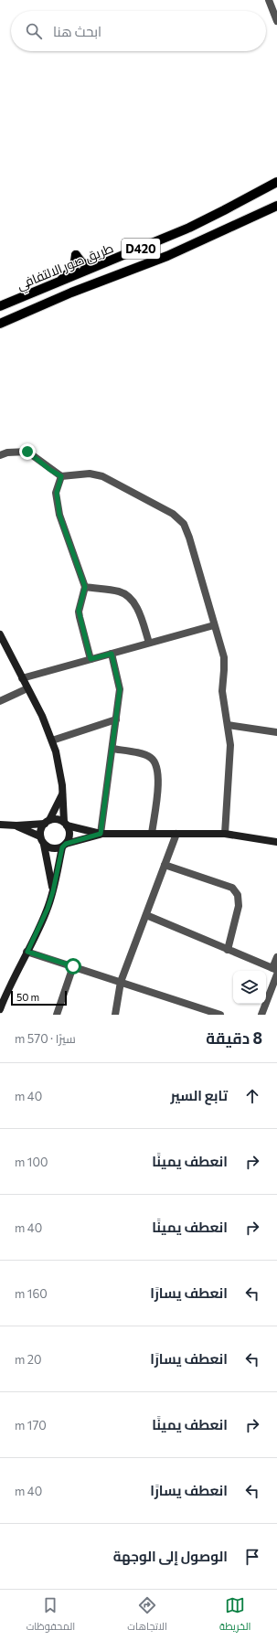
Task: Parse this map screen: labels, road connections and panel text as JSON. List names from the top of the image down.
{
  "streets": {
    "main road": ["D420", "طريق صور الالتفافي"]
  },
  "scale_bar": "50 m",
  "page": {
    "search": "ابحث هنا",
    "scale": "50 m",
    "heading": ["8 دقيقة", "سيرًا · 570 m"],
    "list": [
      ["تابع السير", "40 m"],
      ["انعطف يمينًا", "100 m"],
      ["انعطف يمينًا", "40 m"],
      ["انعطف يسارًا", "160 m"],
      ["انعطف يسارًا", "20 m"],
      ["انعطف يمينًا", "170 m"],
      ["انعطف يسارًا", "40 m"],
      "الوصول إلى الوجهة"
    ],
    "nav": ["الخريطة", "الاتجاهات", "المحفوظات"]
  }
}
